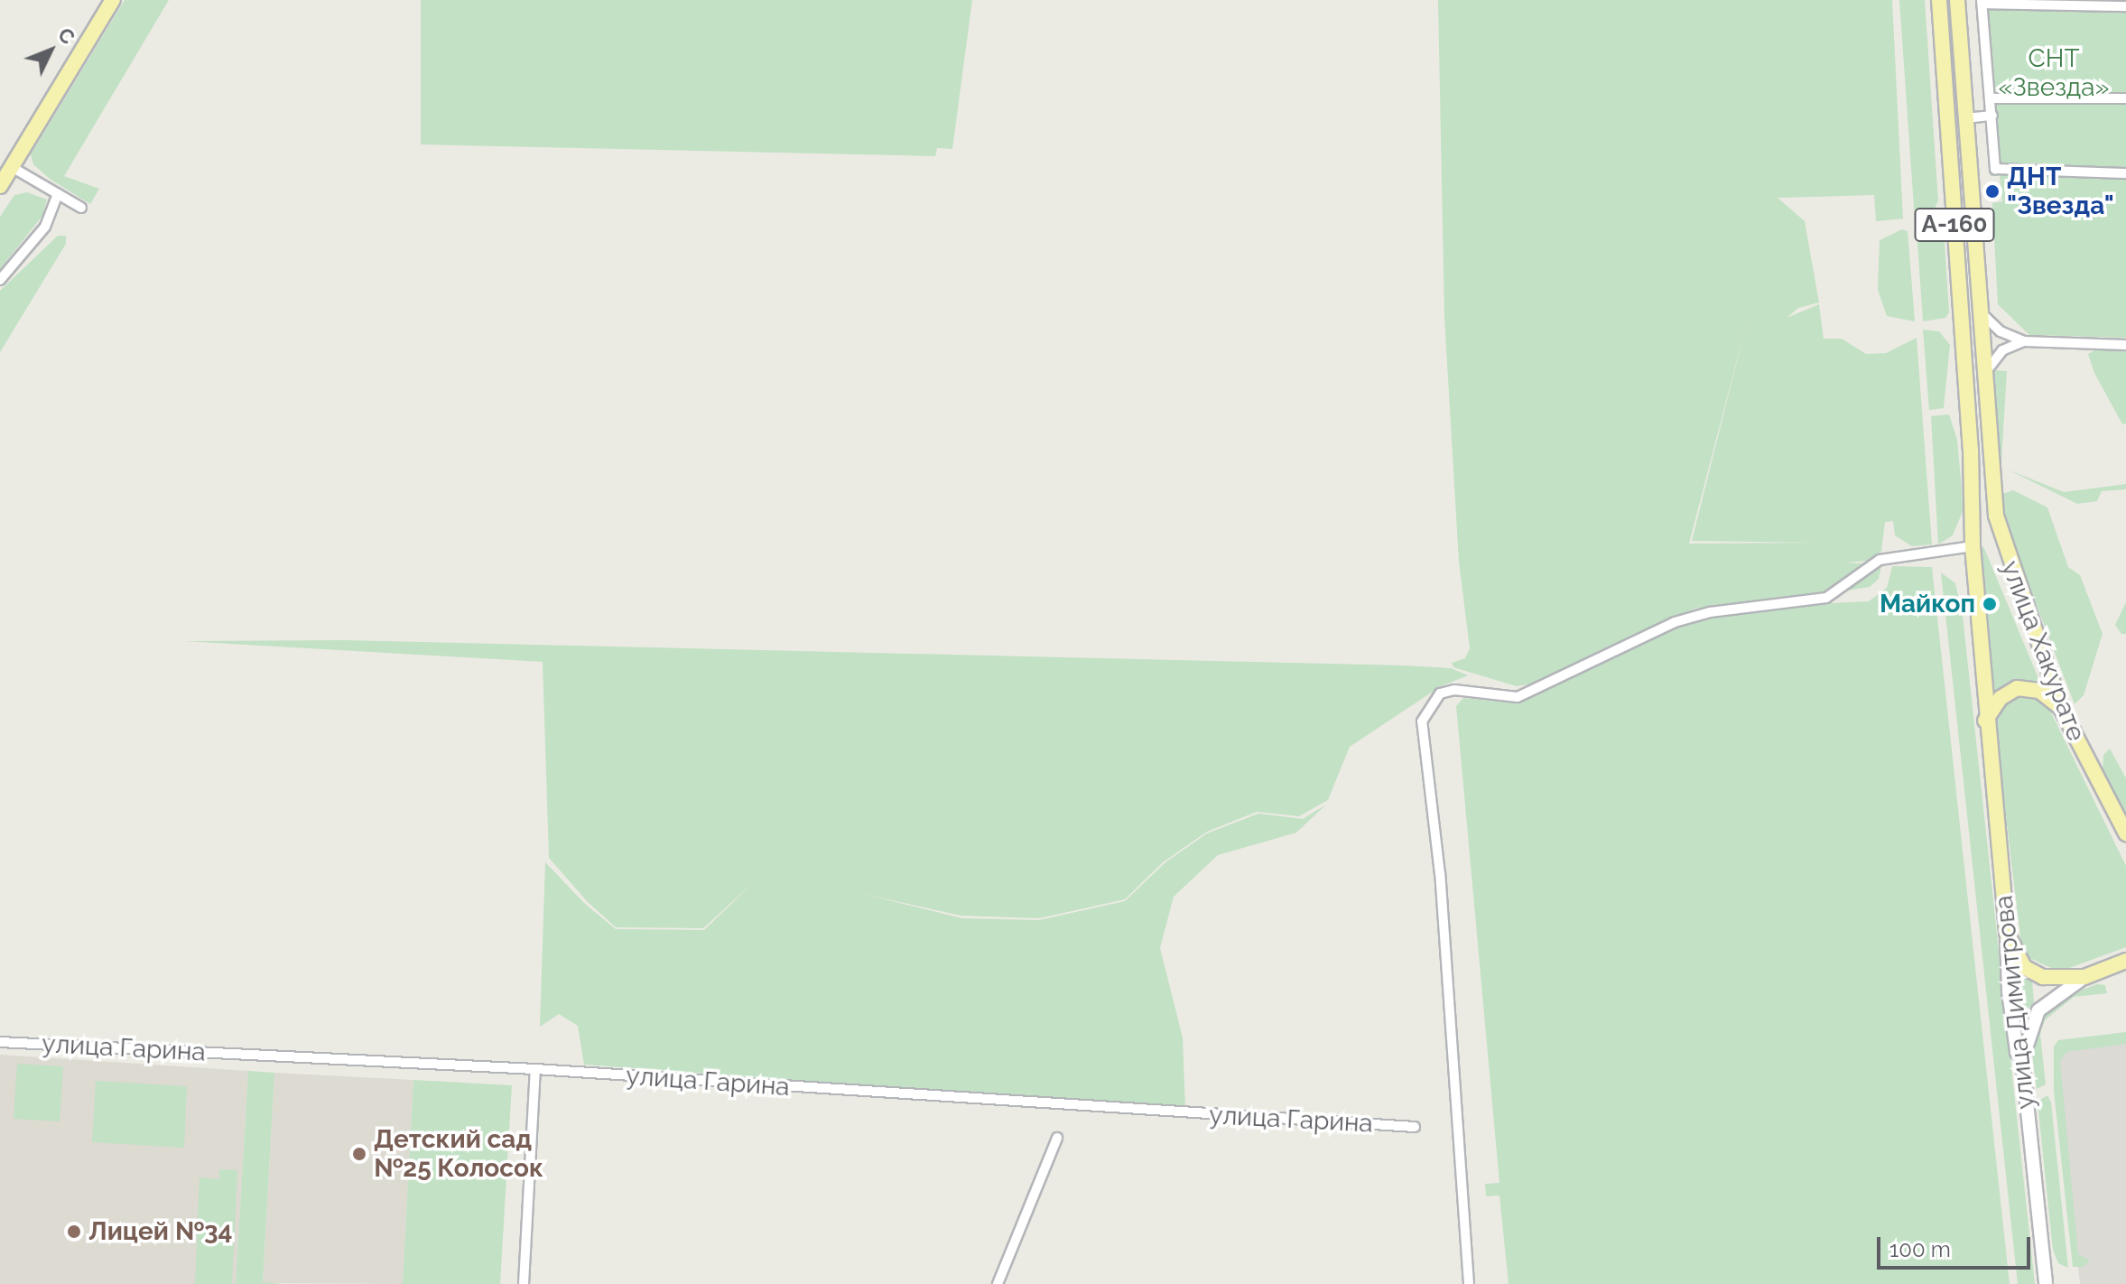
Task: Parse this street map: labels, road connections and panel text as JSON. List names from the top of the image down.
{
  "streets": {
    "main road": ["А-160", "улица Хакурате", "улица Димитрова"],
    "street": ["улица Гарина"]
  },
  "crossings": [
    ["А-160", "улица Хакурате"]
  ],
  "parks": ["СНТ «Звезда»"],
  "places": [
    "ДНТ \"Звезда\"",
    "Майкоп",
    "Детский сад №25 Колосок",
    "Лицей №34"
  ],
  "scale_bar": "100 m",
  "north": "top right"
}
